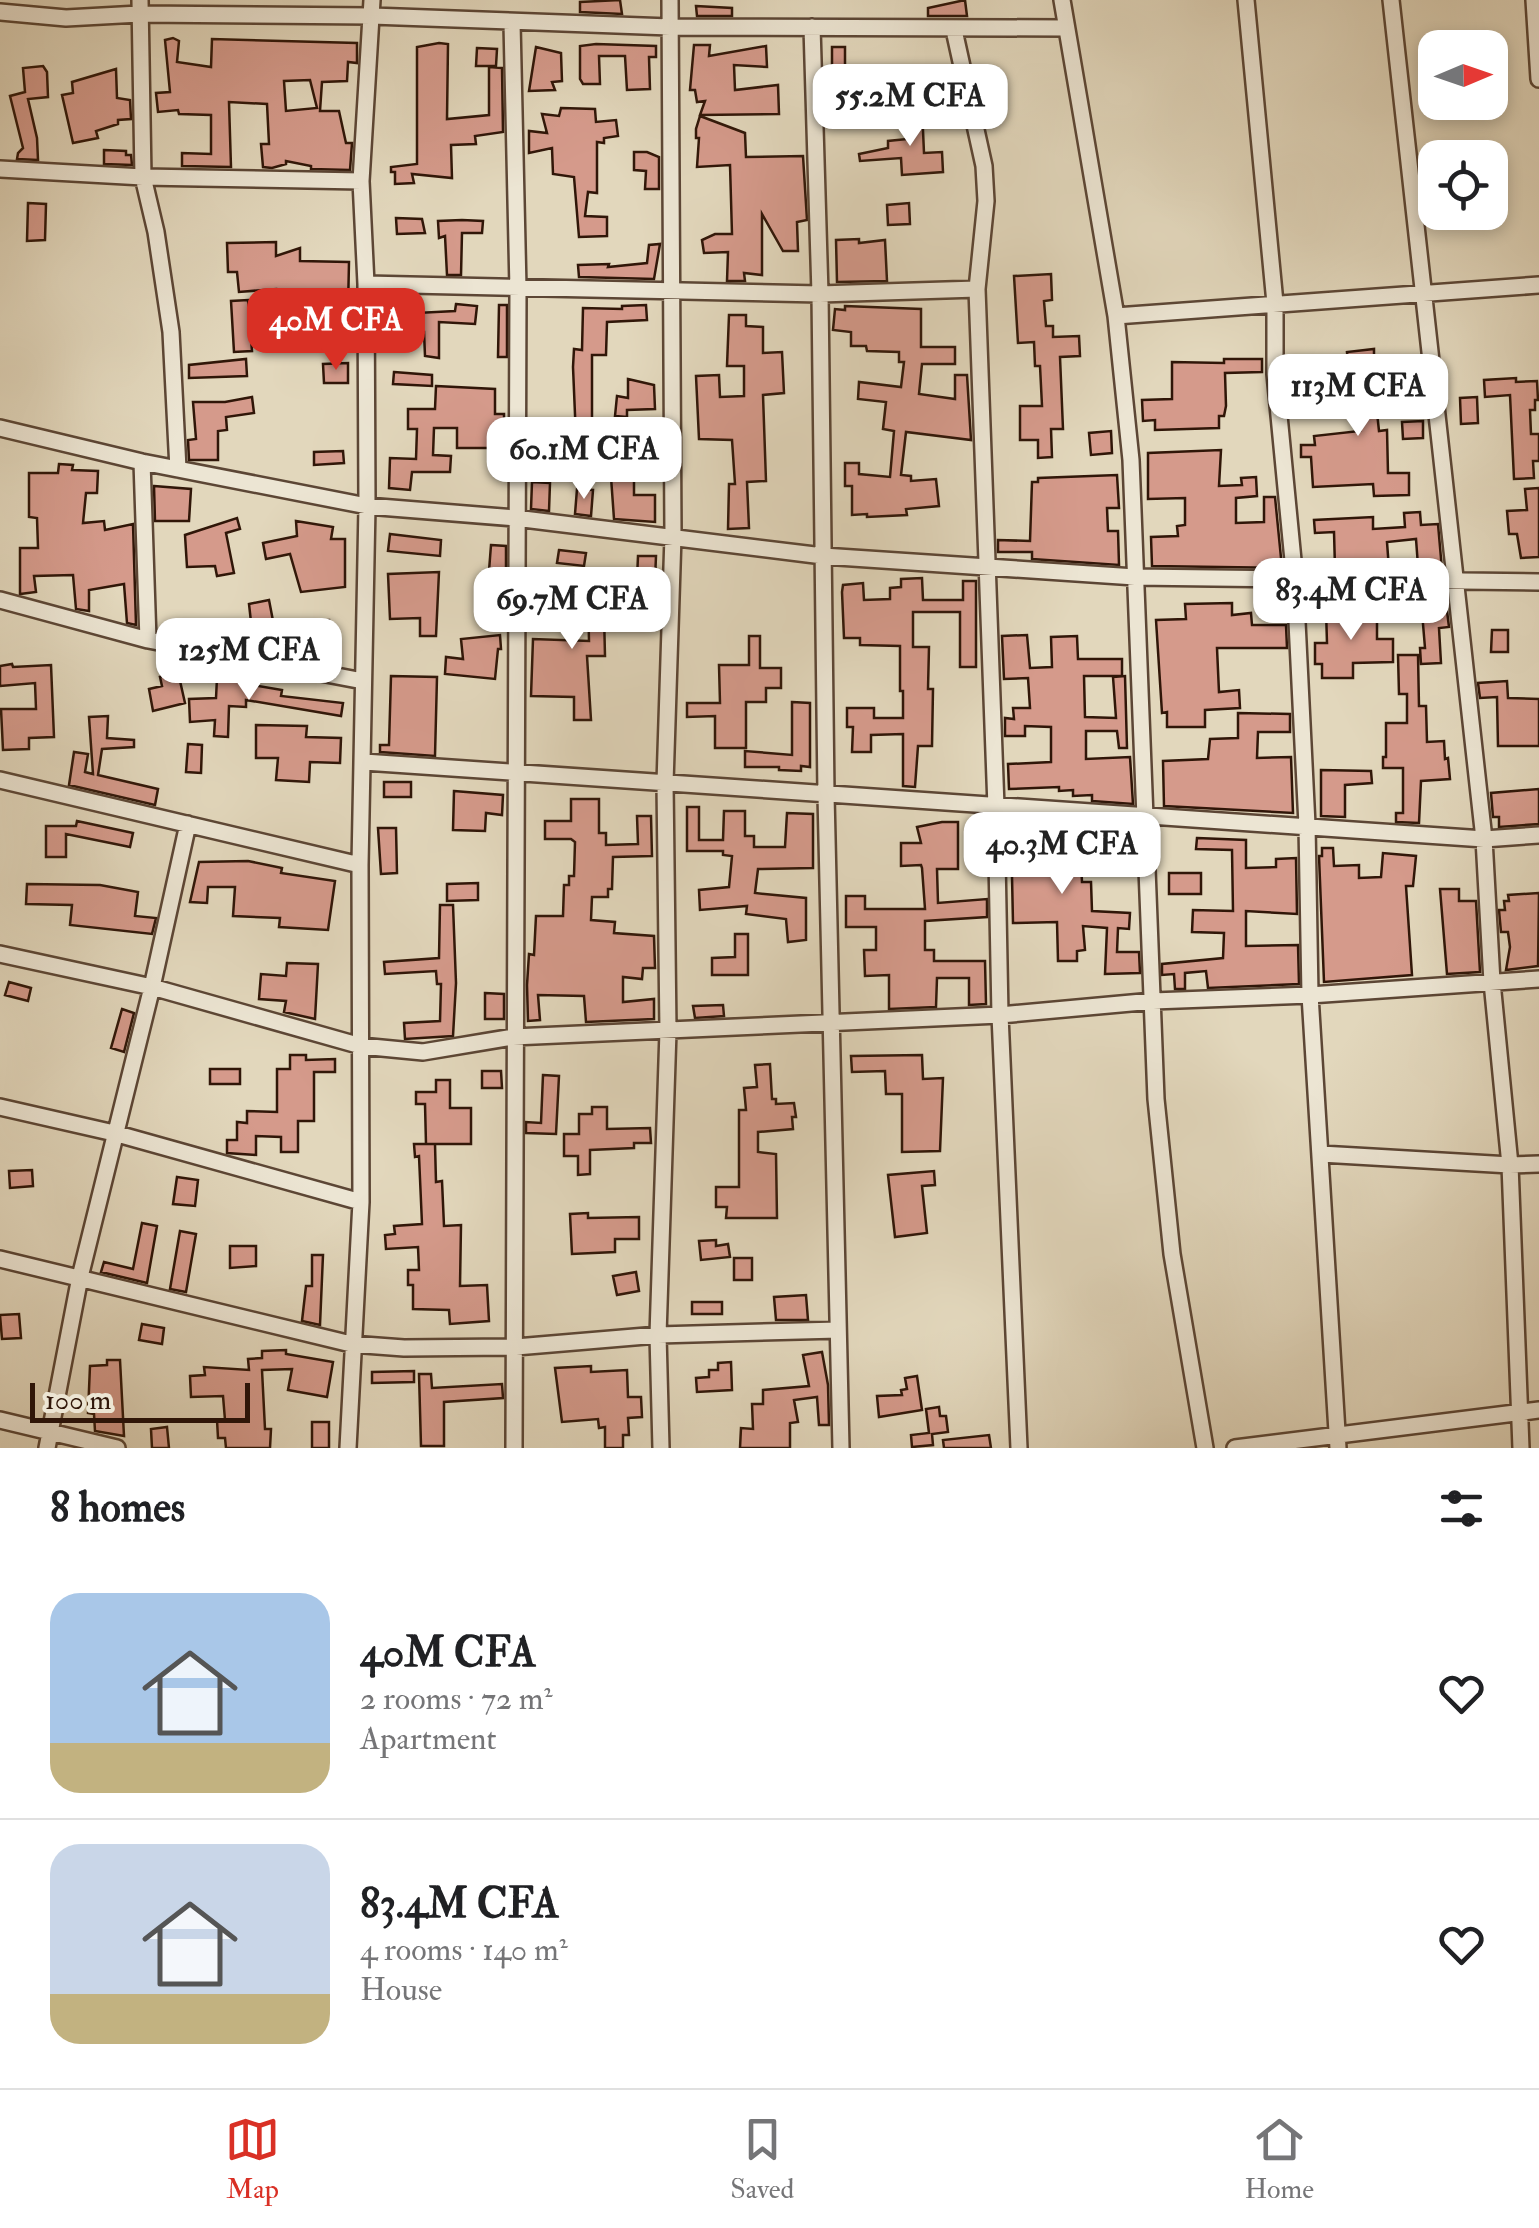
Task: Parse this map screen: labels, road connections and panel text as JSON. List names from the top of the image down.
{
  "scale_bar": "100 m",
  "north": "right",
  "page": {
    "price": [
      "55.2M CFA",
      "40M CFA",
      "113M CFA",
      "60.1M CFA",
      "83.4M CFA",
      "69.7M CFA",
      "125M CFA",
      "40.3M CFA"
    ],
    "scale": "100 m",
    "heading": "8 homes",
    "list": [
      {
        "name": "40M CFA",
        "note": "2 rooms · 72 m² · Apartment"
      },
      {
        "name": "83.4M CFA",
        "note": "4 rooms · 140 m² · House"
      }
    ],
    "tabs": ["Map", "Saved", "Home"]
  }
}
